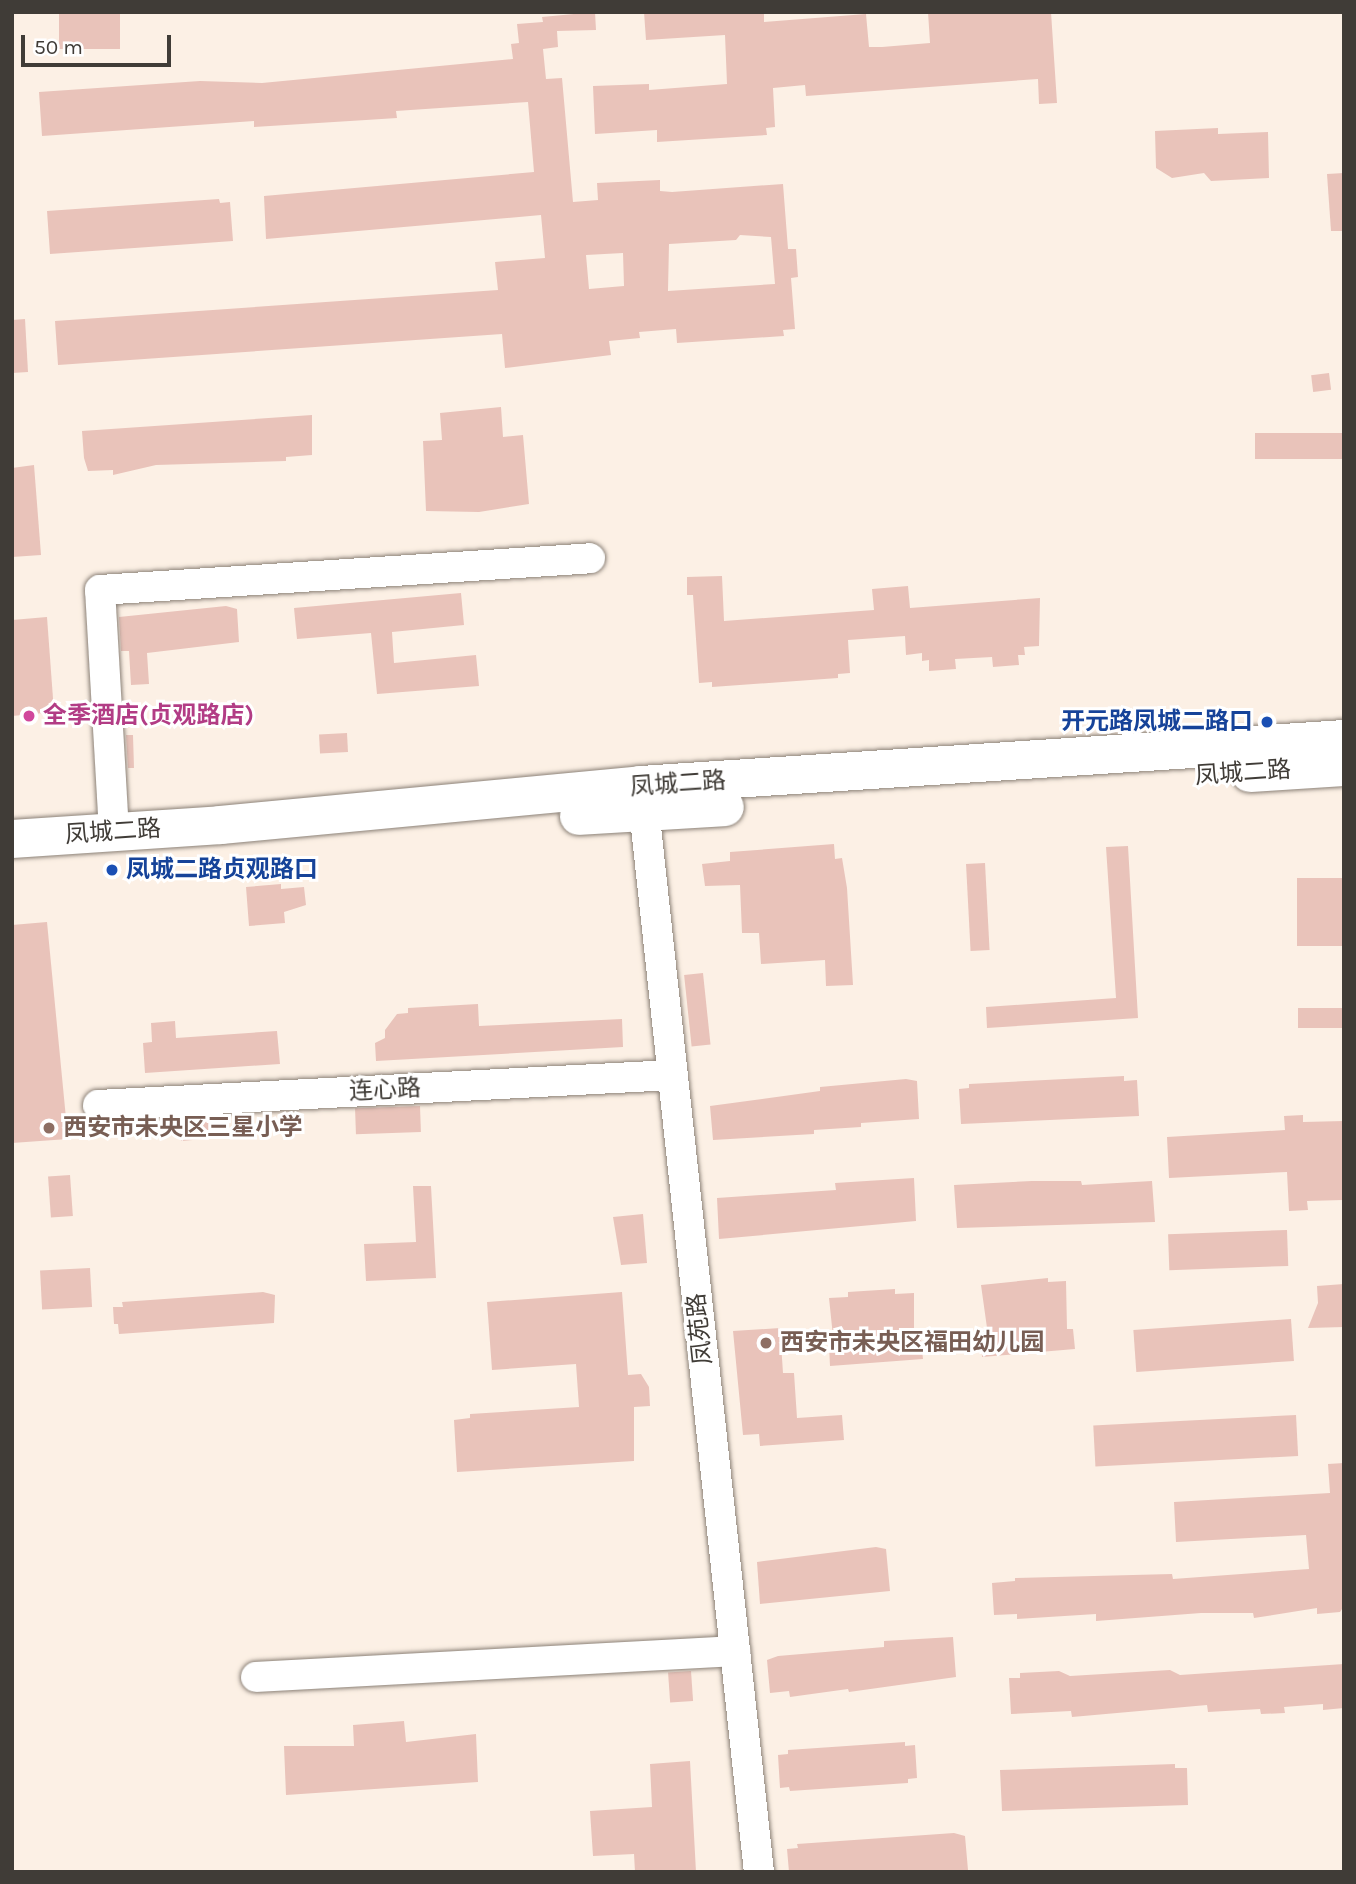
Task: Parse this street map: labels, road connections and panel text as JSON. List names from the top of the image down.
{
  "streets": {
    "main road": ["凤城二路"],
    "street": ["连心路", "凤苑路"]
  },
  "crossings": [
    ["凤城二路", "凤苑路"],
    ["连心路", "凤苑路"]
  ],
  "places": [
    "全季酒店(贞观路店)",
    "开元路凤城二路口",
    "凤城二路贞观路口",
    "西安市未央区三星小学",
    "西安市未央区福田幼儿园"
  ],
  "scale_bar": "50 m"
}
